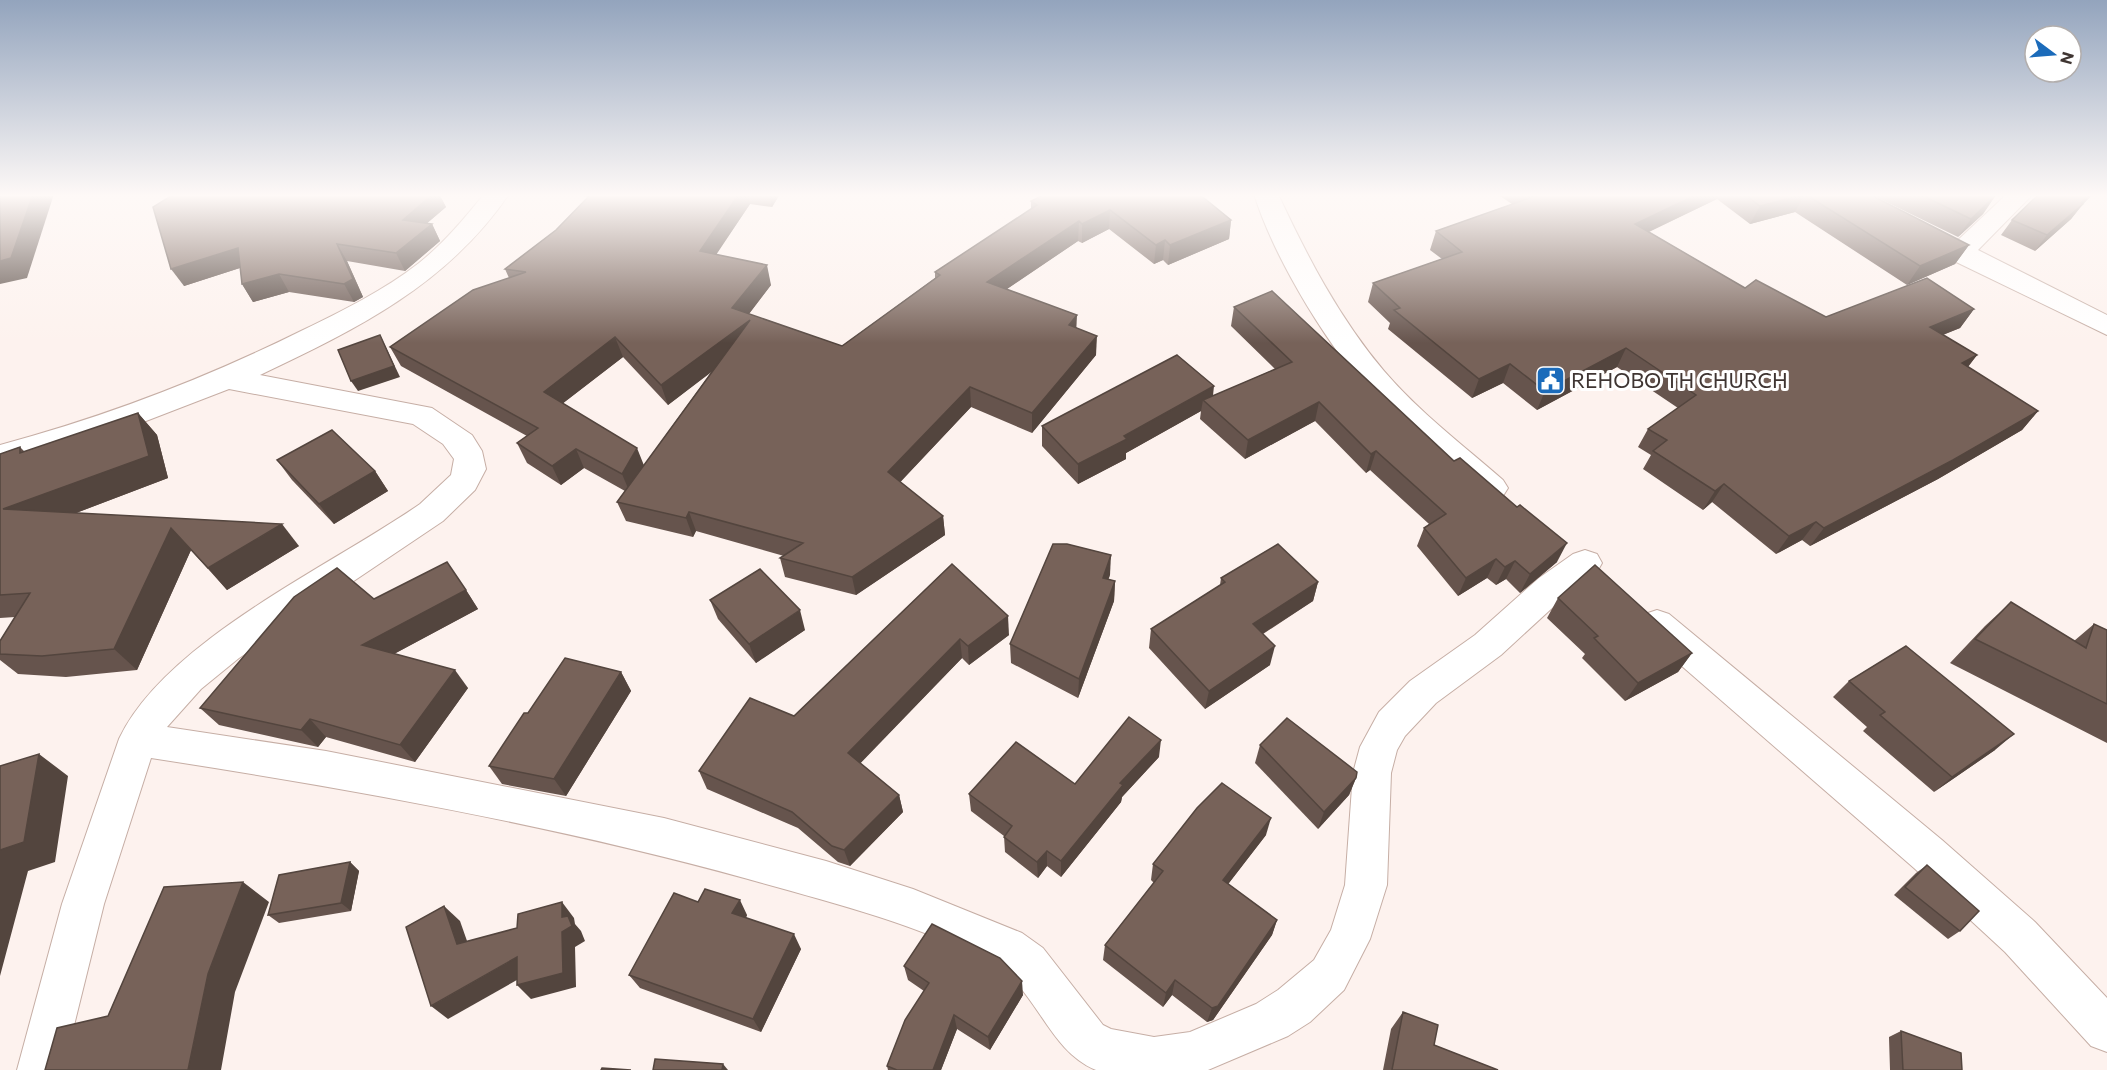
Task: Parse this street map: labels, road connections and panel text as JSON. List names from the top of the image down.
{
  "places": {
    "public building": ["REHOBO TH CHURCH"]
  },
  "north": "right"
}
